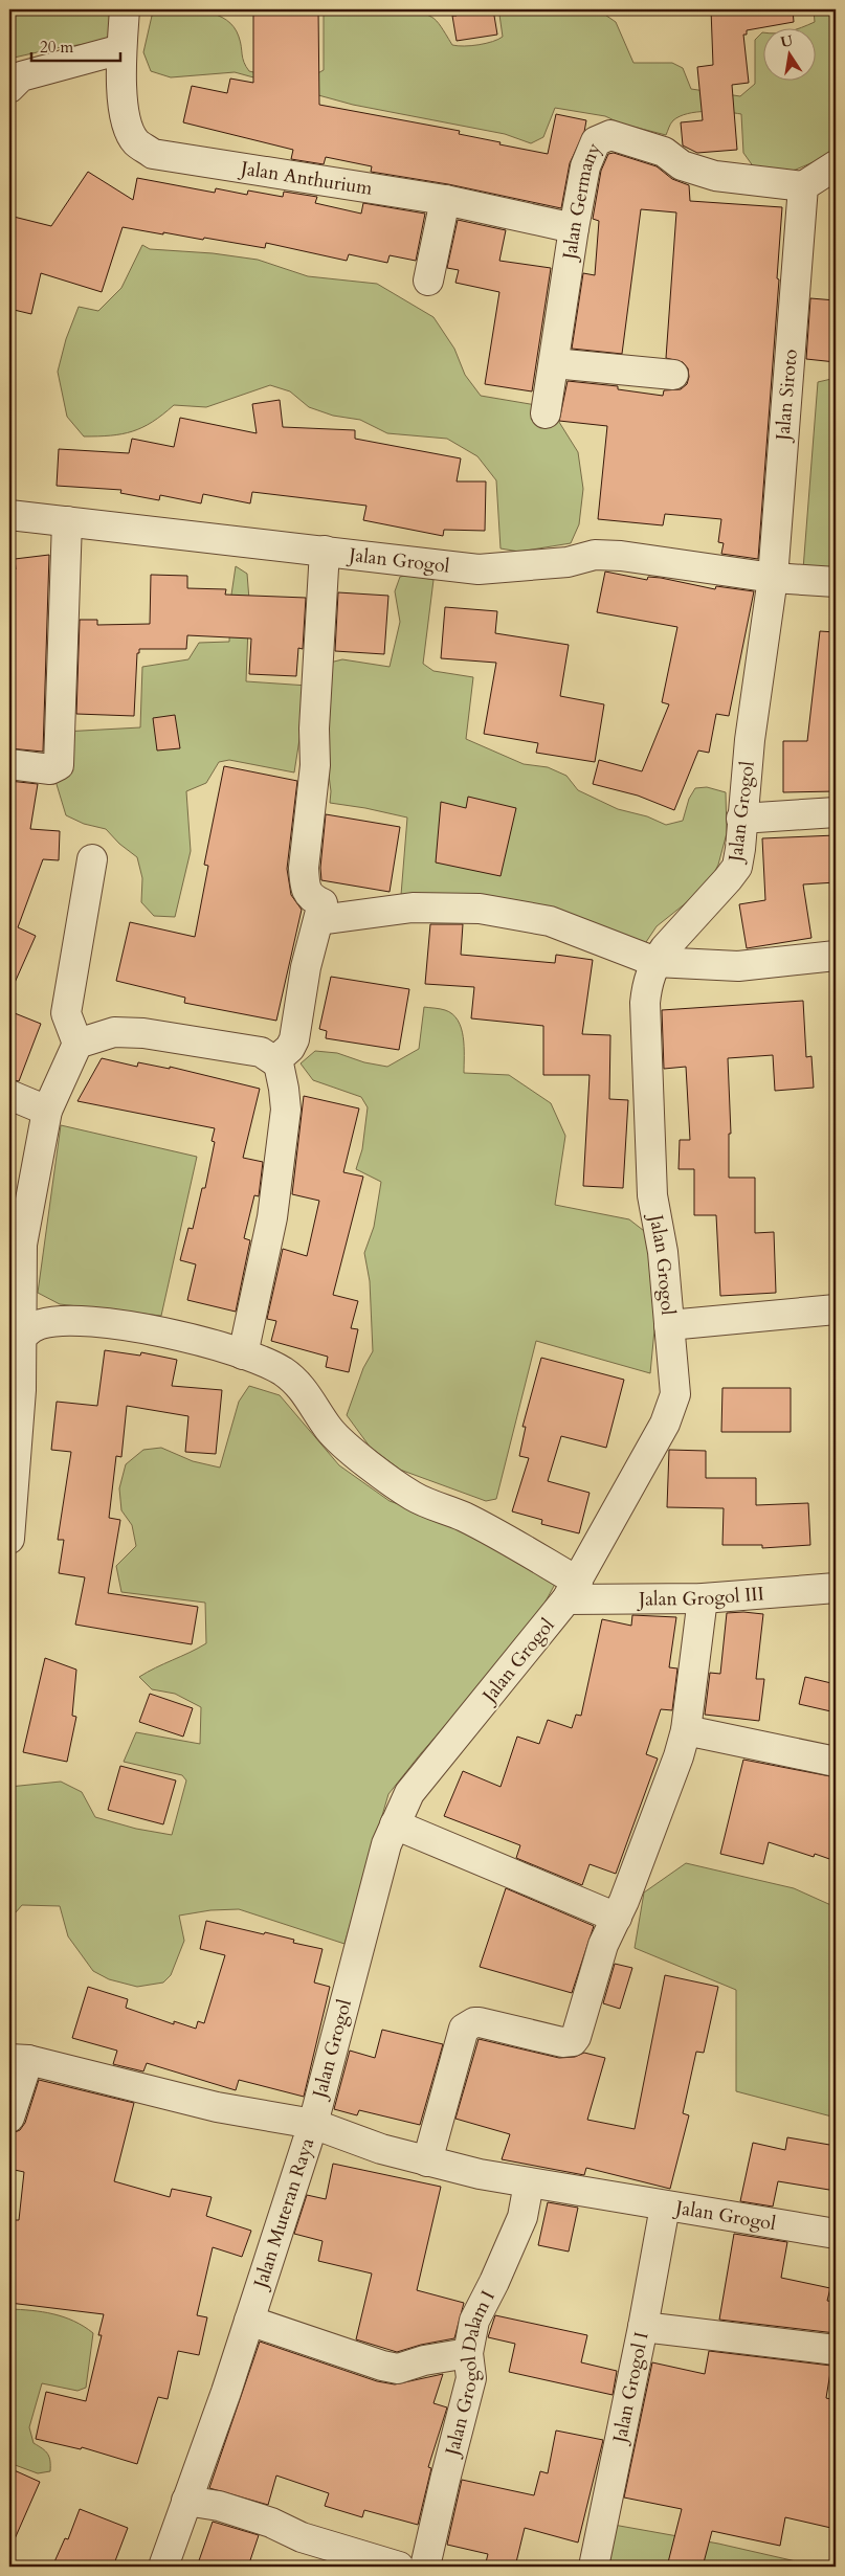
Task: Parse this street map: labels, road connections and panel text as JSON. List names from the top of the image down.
{
  "streets": {
    "street": [
      "Jalan Anthurium",
      "Jalan Germany",
      "Jalan Siroto",
      "Jalan Grogol",
      "Jalan Grogol III",
      "Jalan Muteran Raya",
      "Jalan Grogol Dalam I",
      "Jalan Grogol I"
    ]
  },
  "crossings": [
    ["Jalan Anthurium", "Jalan Germany"],
    ["Jalan Germany", "Jalan Siroto"],
    ["Jalan Siroto", "Jalan Grogol"],
    ["Jalan Grogol", "Jalan Grogol III"],
    ["Jalan Grogol", "Jalan Muteran Raya"],
    ["Jalan Grogol", "Jalan Grogol Dalam I"],
    ["Jalan Grogol", "Jalan Grogol I"]
  ],
  "scale_bar": "20 m",
  "north": "top"
}
